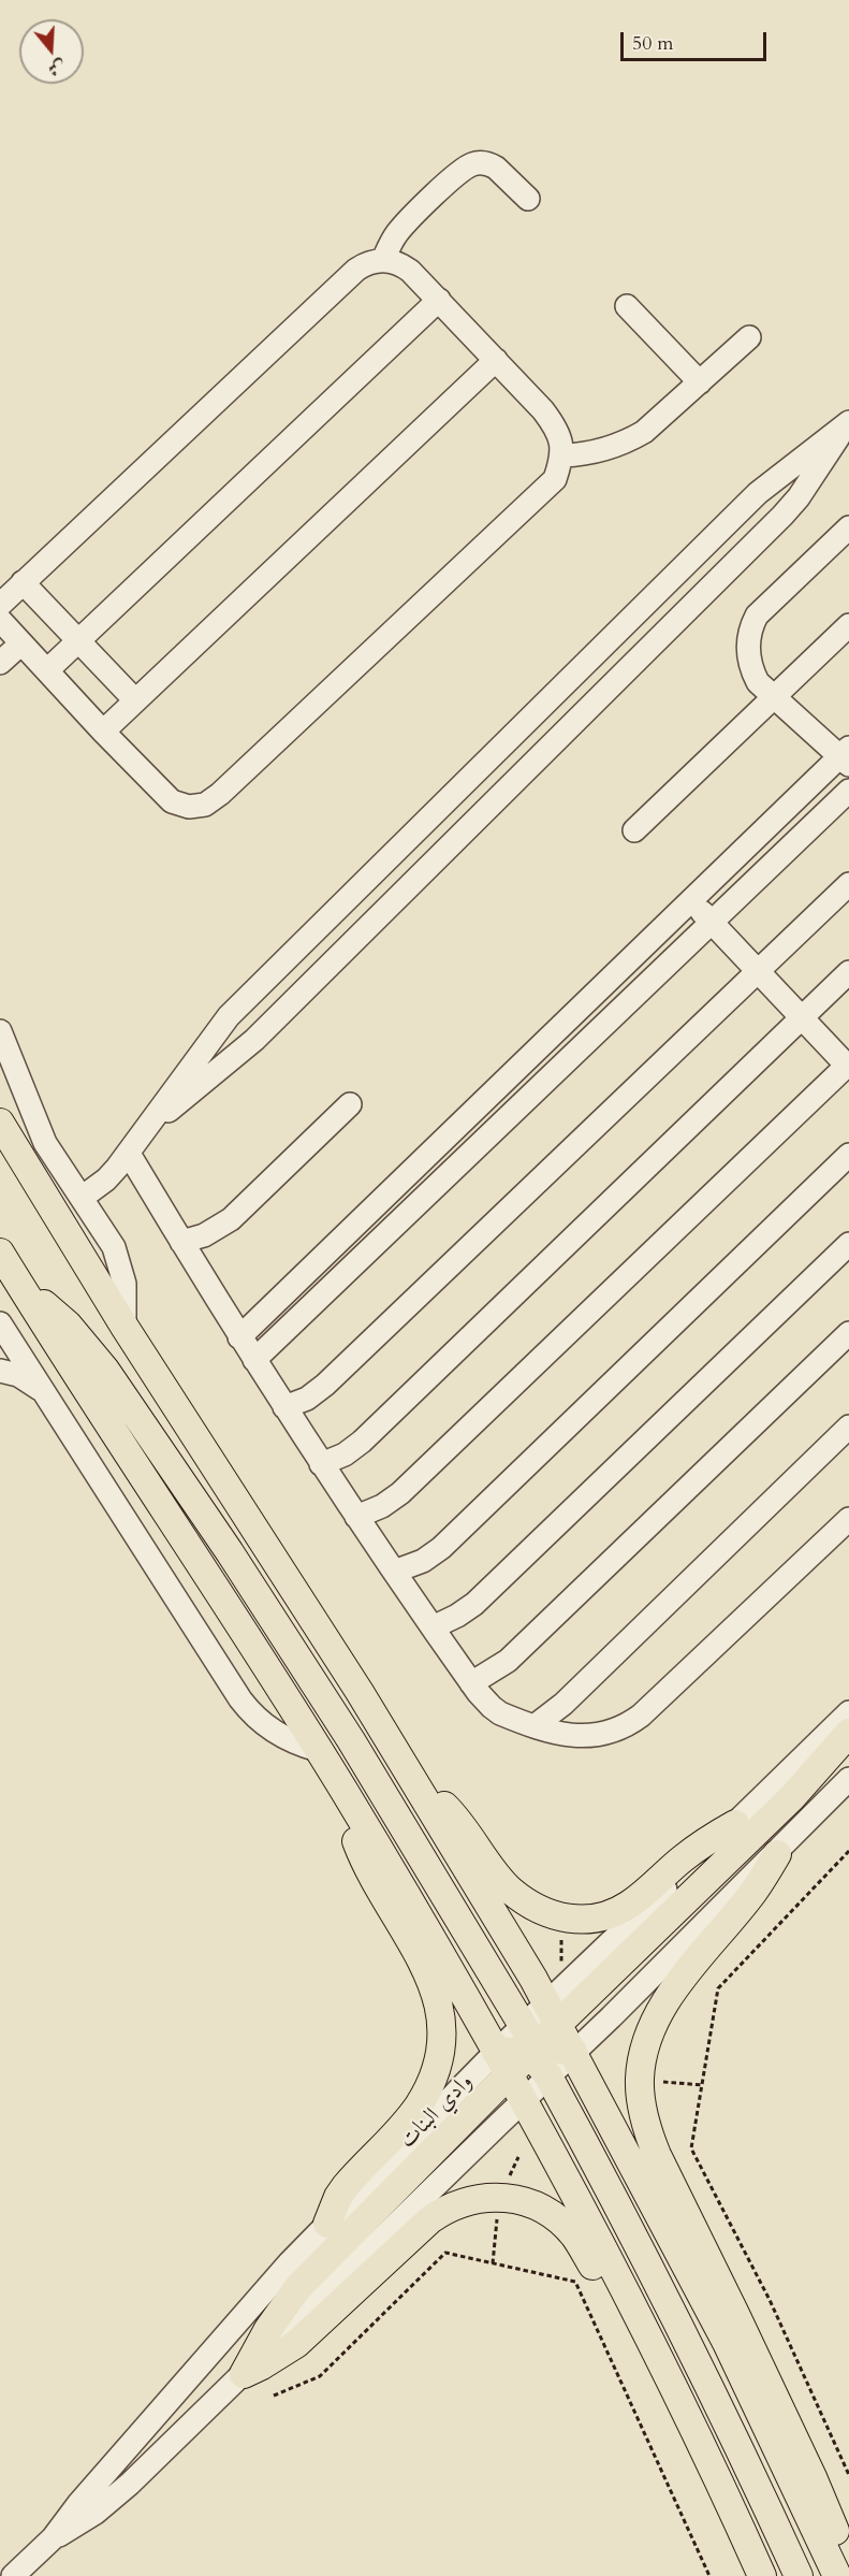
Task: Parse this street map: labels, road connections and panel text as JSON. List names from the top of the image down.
{
  "streets": {
    "street": ["وادي البنات"]
  },
  "scale_bar": "50 m",
  "north": "bottom"
}
